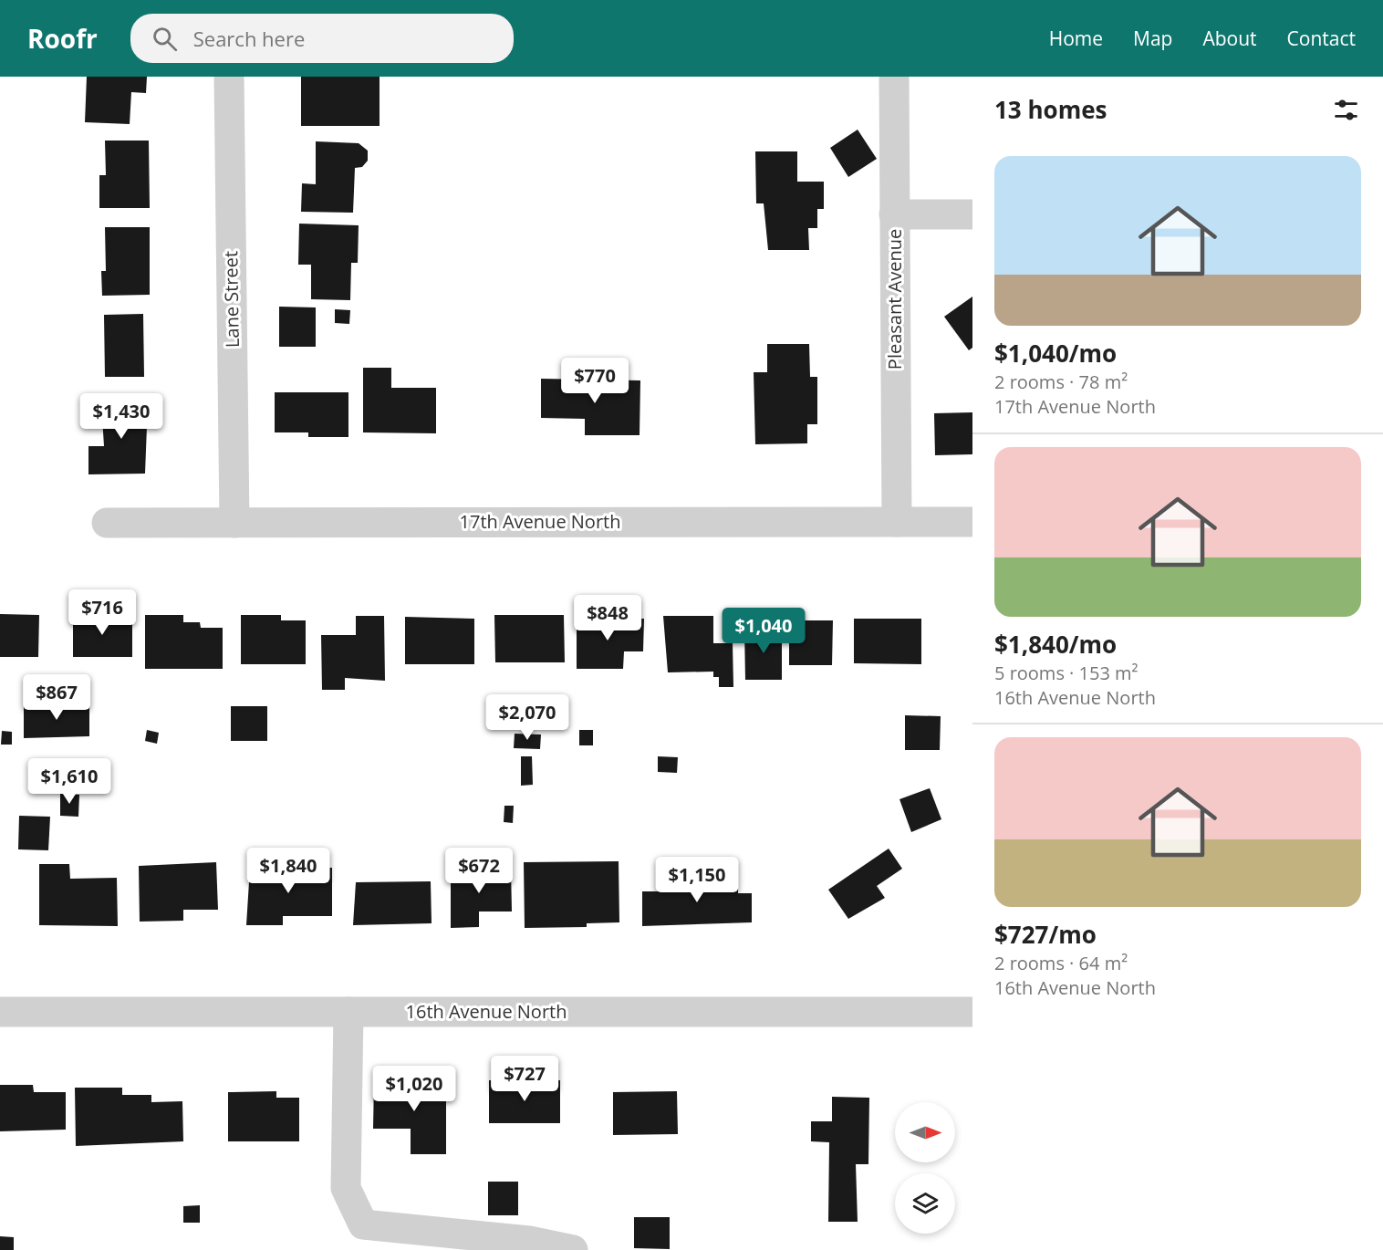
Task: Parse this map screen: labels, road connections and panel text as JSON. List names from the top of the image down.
{
  "streets": {
    "street": [
      "Lane Street",
      "Pleasant Avenue",
      "17th Avenue North",
      "16th Avenue North"
    ]
  },
  "crossings": [
    ["Lane Street", "17th Avenue North"],
    ["Pleasant Avenue", "17th Avenue North"]
  ],
  "north": "right",
  "page": {
    "header": "Roofr",
    "search": "Search here",
    "nav": [
      "Home",
      "Map",
      "About",
      "Contact"
    ],
    "heading": "13 homes",
    "list": [
      {
        "name": "$1,040/mo",
        "note": "2 rooms · 78 m² · 17th Avenue North"
      },
      {
        "name": "$1,840/mo",
        "note": "5 rooms · 153 m² · 16th Avenue North"
      },
      {
        "name": "$727/mo",
        "note": "2 rooms · 64 m² · 16th Avenue North"
      }
    ],
    "price": [
      "$770",
      "$1,430",
      "$716",
      "$848",
      "$1,040",
      "$867",
      "$2,070",
      "$1,610",
      "$1,840",
      "$672",
      "$1,150",
      "$727",
      "$1,020"
    ]
  }
}
